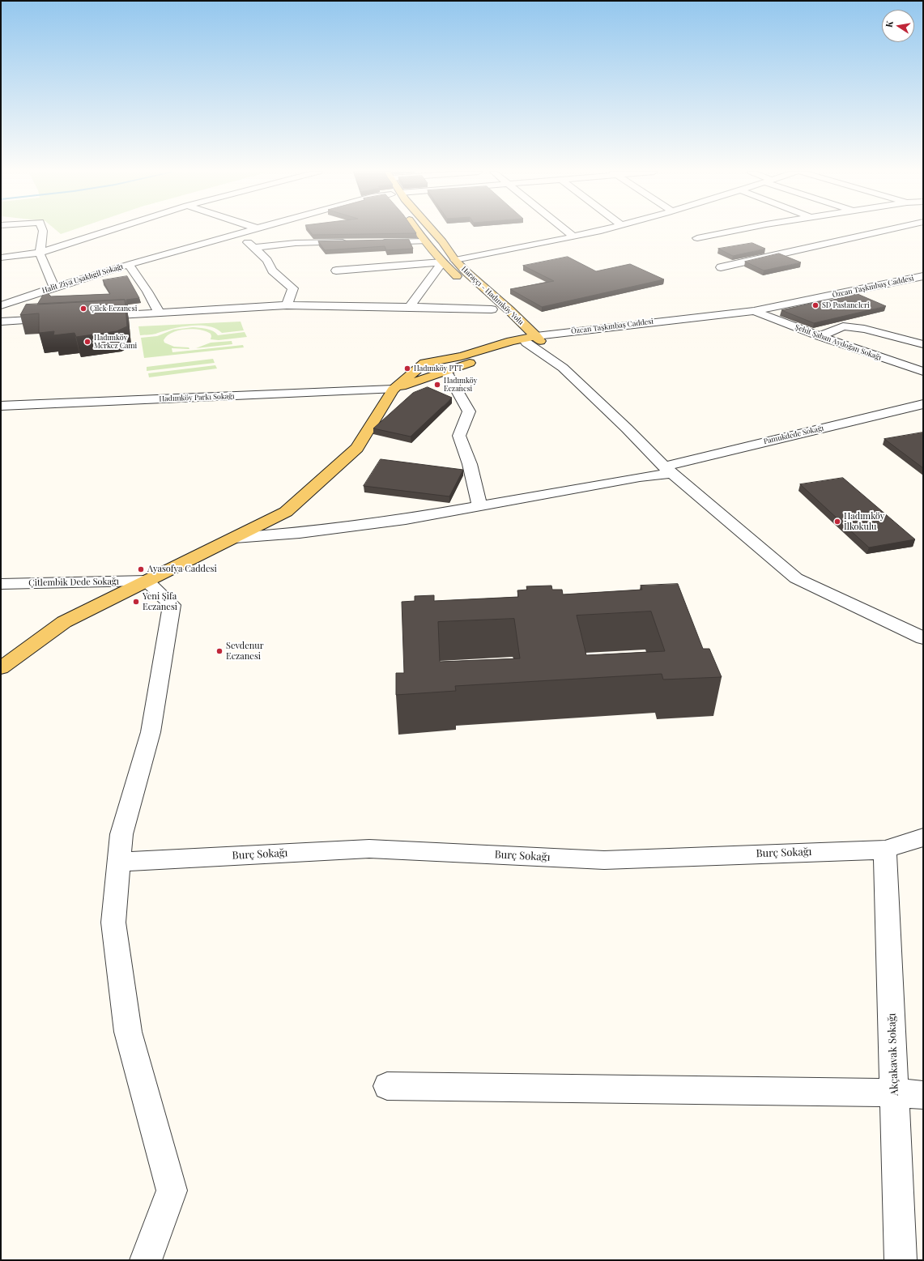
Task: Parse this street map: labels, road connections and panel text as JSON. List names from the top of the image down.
{
  "streets": {
    "main road": ["Haraççı - Hadımköy Yolu"],
    "street": [
      "Halit Ziya Uşaklıgil Sokağı",
      "Özcan Taşkınbaş Caddesi",
      "Şehit Şaban Aydoğan Sokağı",
      "Hadımköy Parkı Sokağı",
      "Pamukdede Sokağı",
      "Çitlembik Dede Sokağı",
      "Burç Sokağı",
      "Akçakavak Sokağı"
    ]
  },
  "crossings": [
    ["Özcan Taşkınbaş Caddesi", "Haraççı - Hadımköy Yolu"],
    ["Özcan Taşkınbaş Caddesi", "Şehit Şaban Aydoğan Sokağı"],
    ["Burç Sokağı", "Akçakavak Sokağı"]
  ],
  "places": [
    "SD Pastaneleri",
    "Çilek Eczanesi",
    "Hadımköy Merkez Cami",
    "Hadımköy PTT",
    "Hadımköy Eczanesi",
    "Hadımköy İlkokulu",
    "Ayasofya Caddesi",
    "Yeni Şifa Eczanesi",
    "Sevdenur Eczanesi"
  ],
  "north": "left"
}
